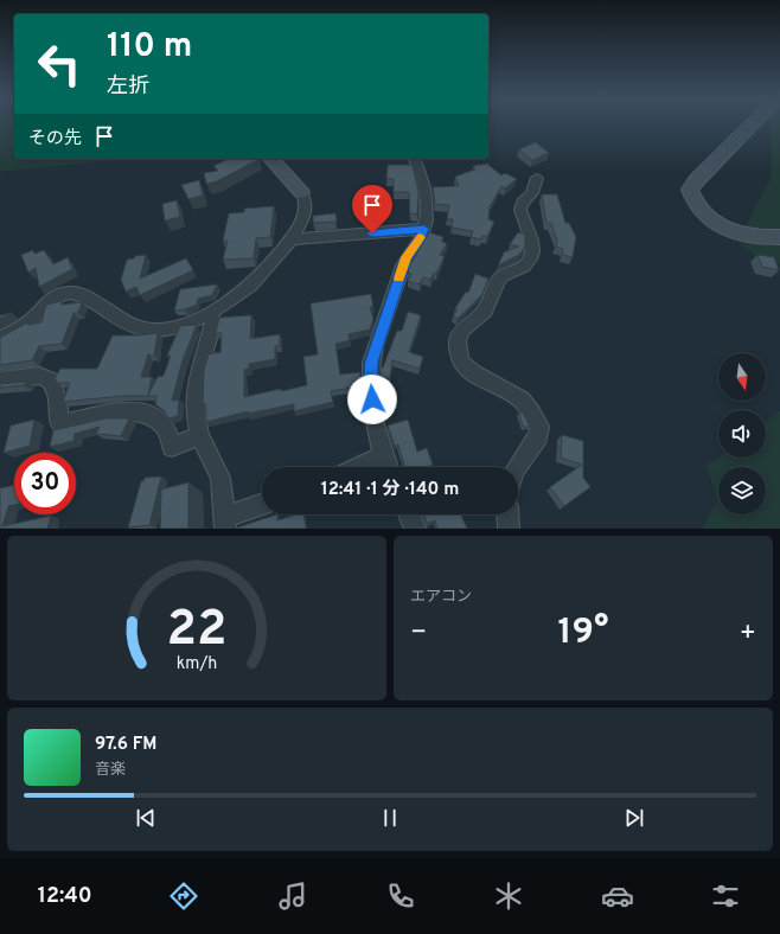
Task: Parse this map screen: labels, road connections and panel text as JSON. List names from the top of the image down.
{
  "north": "bottom",
  "page": {
    "turn": ["110 m", "左折"],
    "then": "その先",
    "limit": "30",
    "trip": "12:41 · 1 分 · 140 m",
    "tile": "エアコン",
    "heat": ["−", "19°", "+"],
    "song": ["97.6 FM", "音楽"],
    "tabs": "12:40",
    "gauge": ["22", "km/h"]
  }
}
